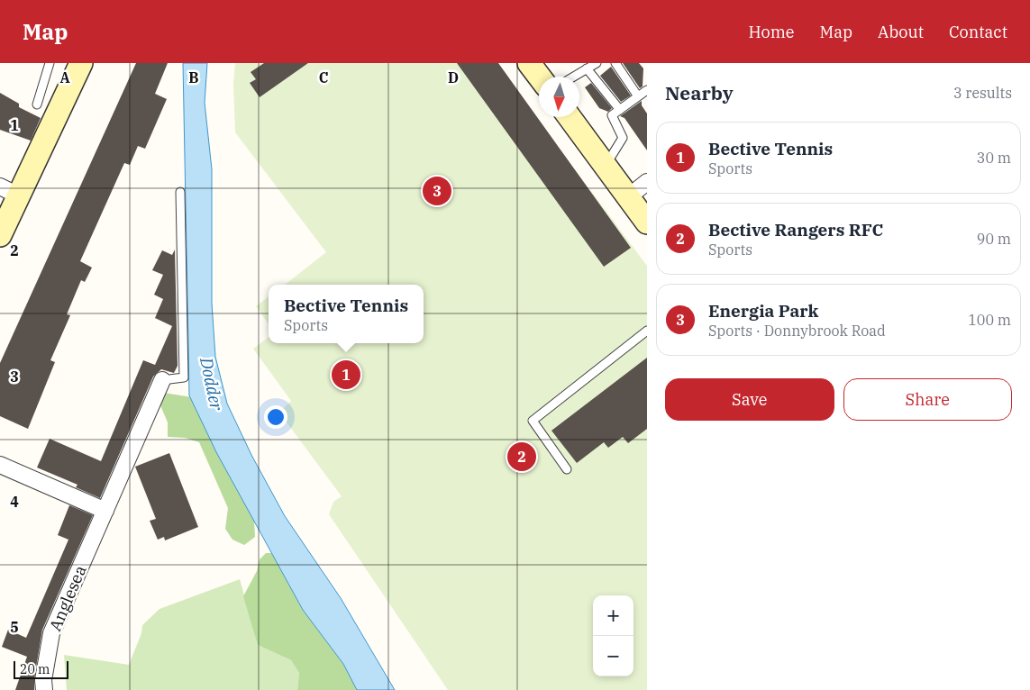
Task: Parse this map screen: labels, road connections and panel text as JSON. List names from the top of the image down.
{
  "streets": {
    "street": ["Anglesea"]
  },
  "water": ["Dodder"],
  "scale_bar": "20 m",
  "north": "bottom",
  "page": {
    "header": "Map",
    "nav": [
      "Home",
      "Map",
      "About",
      "Contact"
    ],
    "heading": ["Nearby", "3 results"],
    "list": [
      {
        "mark": "1",
        "name": "Bective Tennis",
        "note": "Sports",
        "value": "30 m"
      },
      {
        "mark": "2",
        "name": "Bective Rangers RFC",
        "note": "Sports",
        "value": "90 m"
      },
      {
        "mark": "3",
        "name": "Energia Park",
        "note": "Sports · Donnybrook Road",
        "value": "100 m"
      }
    ],
    "pins": ["3", "1", "2"],
    "popup": ["Bective Tennis", "Sports"],
    "buttons": ["Save", "Share"],
    "map_buttons": ["+", "−"],
    "scale": "20 m"
  },
  "grid": {
    "columns": [
      "A",
      "B",
      "C",
      "D"
    ],
    "rows": [
      "1",
      "2",
      "3",
      "4",
      "5"
    ]
  }
}
